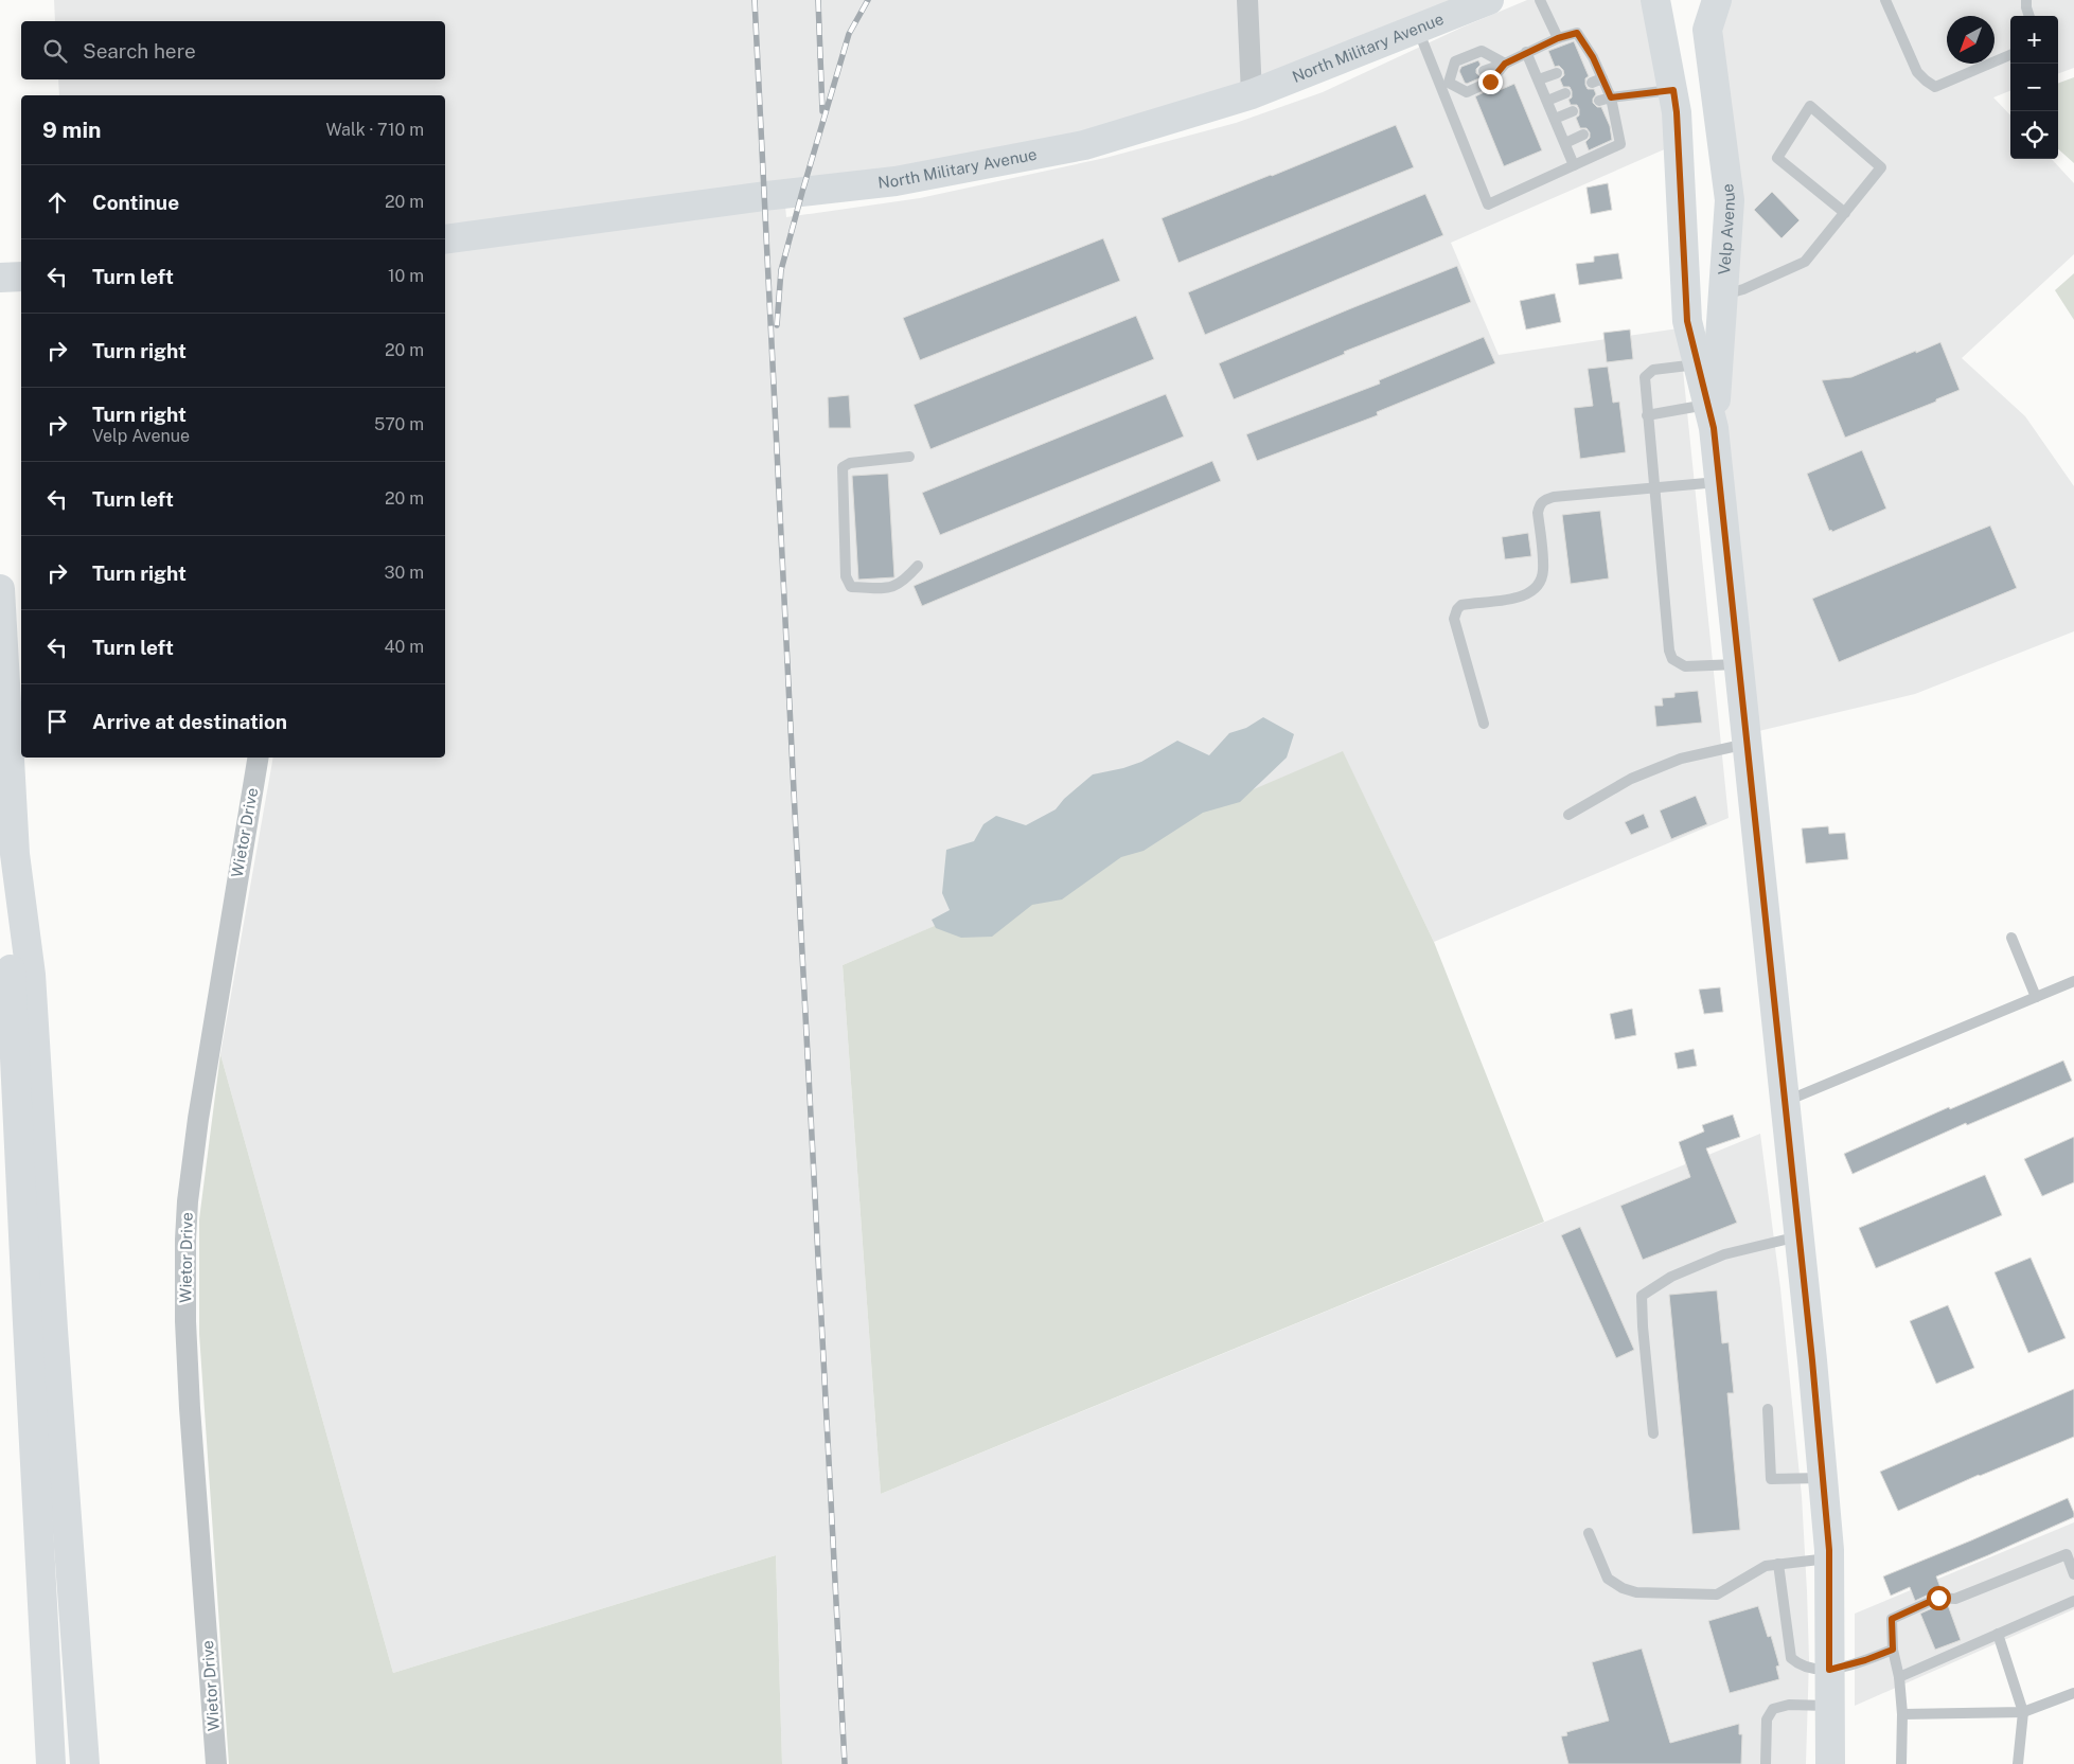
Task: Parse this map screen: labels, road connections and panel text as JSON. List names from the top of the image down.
{
  "streets": {
    "main road": ["North Military Avenue", "Velp Avenue"],
    "street": ["Wietor Drive"]
  },
  "north": "bottom left",
  "page": {
    "map_buttons": ["+", "−"],
    "search": "Search here",
    "heading": ["9 min", "Walk · 710 m"],
    "list": [
      ["Continue", "20 m"],
      ["Turn left", "10 m"],
      ["Turn right", "20 m"],
      ["Turn right", "Velp Avenue", "570 m"],
      ["Turn left", "20 m"],
      ["Turn right", "30 m"],
      ["Turn left", "40 m"],
      "Arrive at destination"
    ]
  }
}
